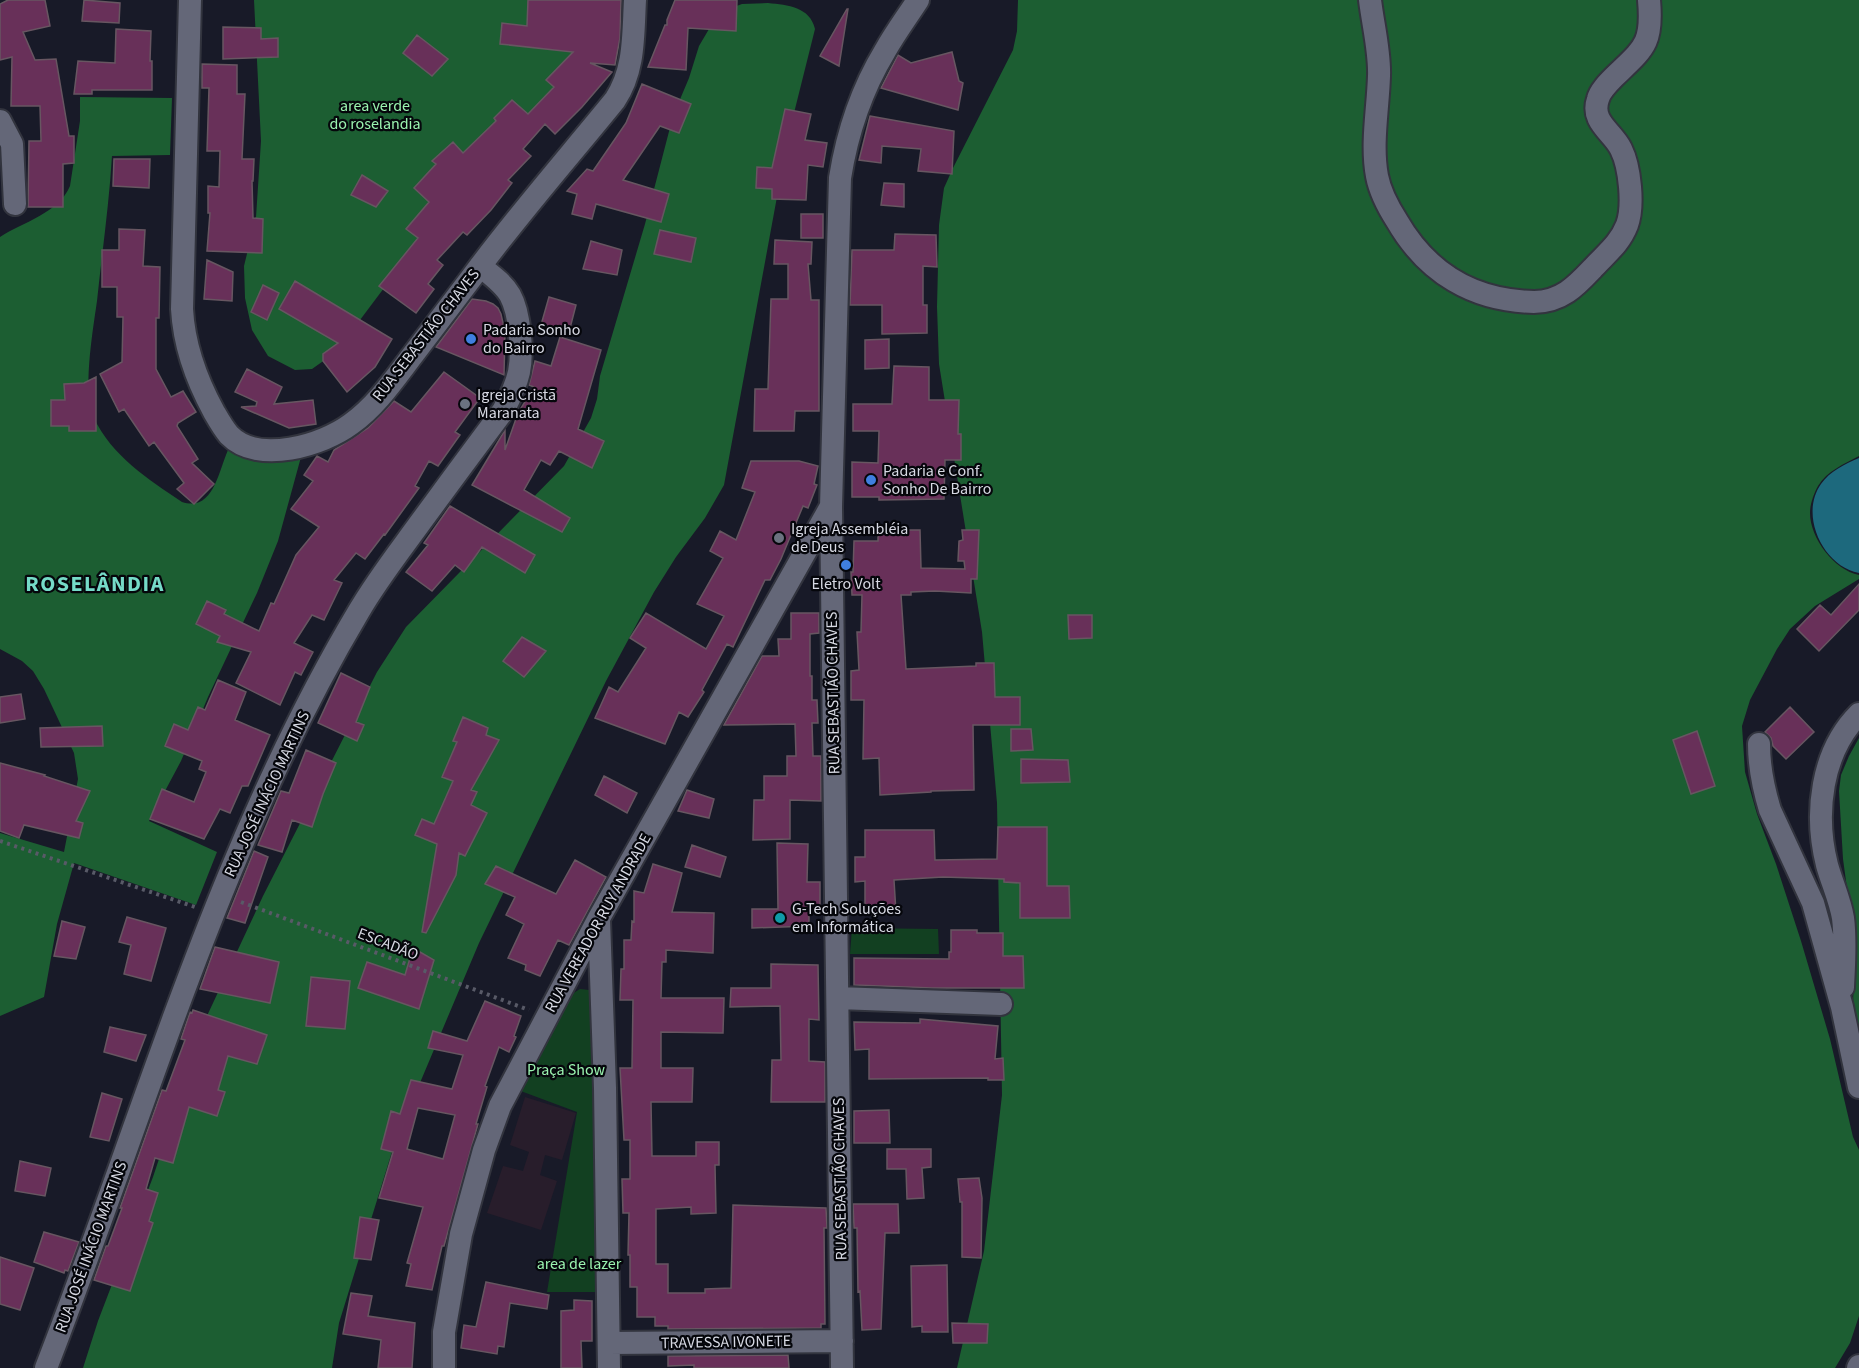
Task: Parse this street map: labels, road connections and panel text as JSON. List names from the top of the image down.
{
  "streets": {
    "street": [
      "RUA SEBASTIÃO CHAVES",
      "RUA JOSÉ INÁCIO MARTINS",
      "RUA VEREADOR RUY ANDRADE",
      "TRAVESSA IVONETE"
    ],
    "path": ["ESCADÃO"]
  },
  "crossings": [
    ["RUA SEBASTIÃO CHAVES", "RUA JOSÉ INÁCIO MARTINS"],
    ["RUA SEBASTIÃO CHAVES", "RUA VEREADOR RUY ANDRADE"],
    ["RUA SEBASTIÃO CHAVES", "TRAVESSA IVONETE"],
    ["RUA JOSÉ INÁCIO MARTINS", "ESCADÃO"],
    ["RUA VEREADOR RUY ANDRADE", "ESCADÃO"]
  ],
  "districts": ["ROSELÂNDIA"],
  "parks": ["area verde do roselandia", "Praça Show", "area de lazer"],
  "places": [
    "Padaria Sonho do Bairro",
    "Igreja Cristã Maranata",
    "Padaria e Conf. Sonho De Bairro",
    "Igreja Assembléia de Deus",
    "Eletro Volt",
    "G-Tech Soluções em Informática"
  ]
}
